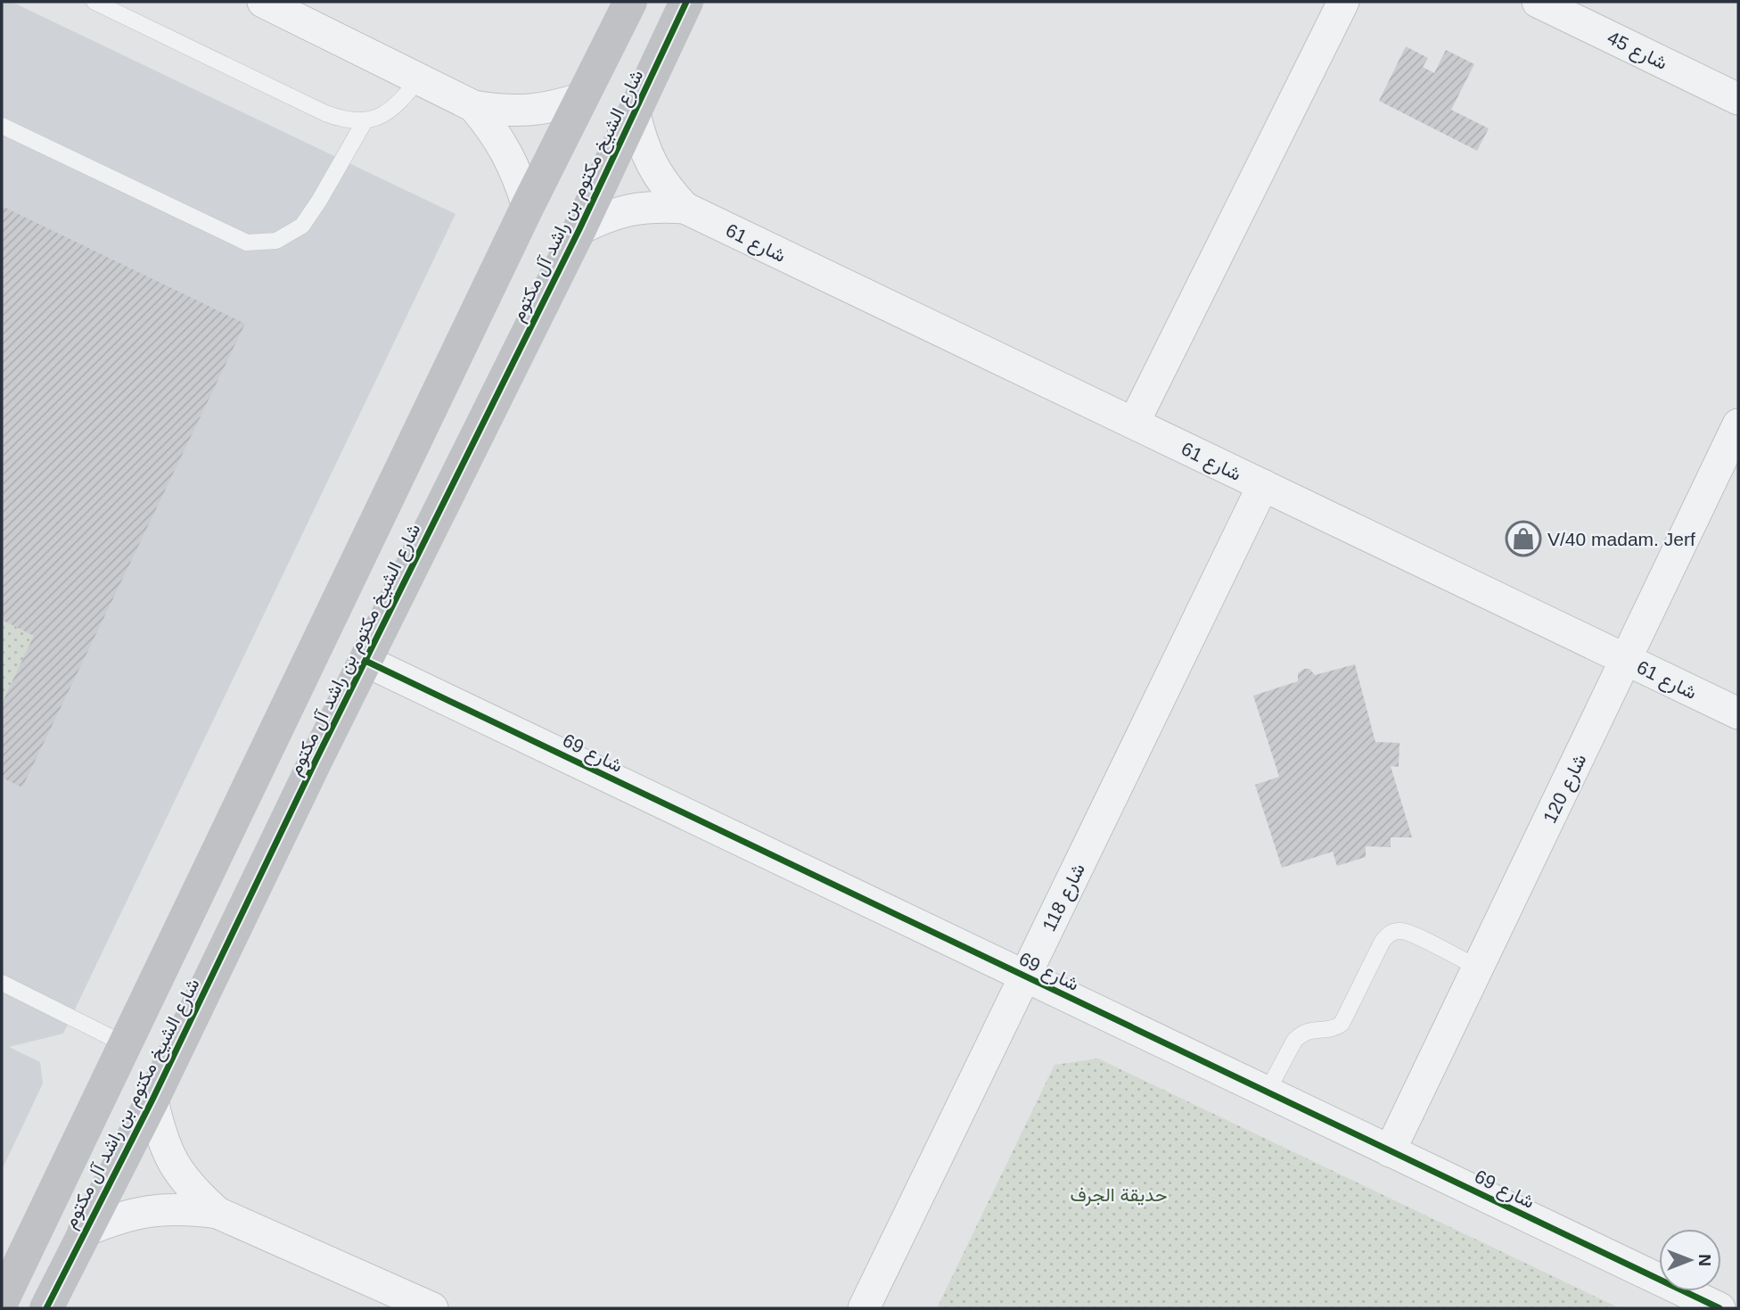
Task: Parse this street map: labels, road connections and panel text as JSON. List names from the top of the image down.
{
  "streets": {
    "street": [
      "شارع 45",
      "شارع الشيخ مكتوم بن راشد آل مكتوم",
      "شارع 61",
      "شارع 69",
      "شارع 120",
      "شارع 118"
    ]
  },
  "crossings": [
    ["شارع الشيخ مكتوم بن راشد آل مكتوم", "شارع 61"],
    ["شارع الشيخ مكتوم بن راشد آل مكتوم", "شارع 69"],
    ["شارع 61", "شارع 120"],
    ["شارع 61", "شارع 118"],
    ["شارع 69", "شارع 120"],
    ["شارع 69", "شارع 118"]
  ],
  "parks": ["حديقة الجرف"],
  "places": {
    "shop": ["V/40 madam. Jerf"]
  },
  "north": "right"
}
